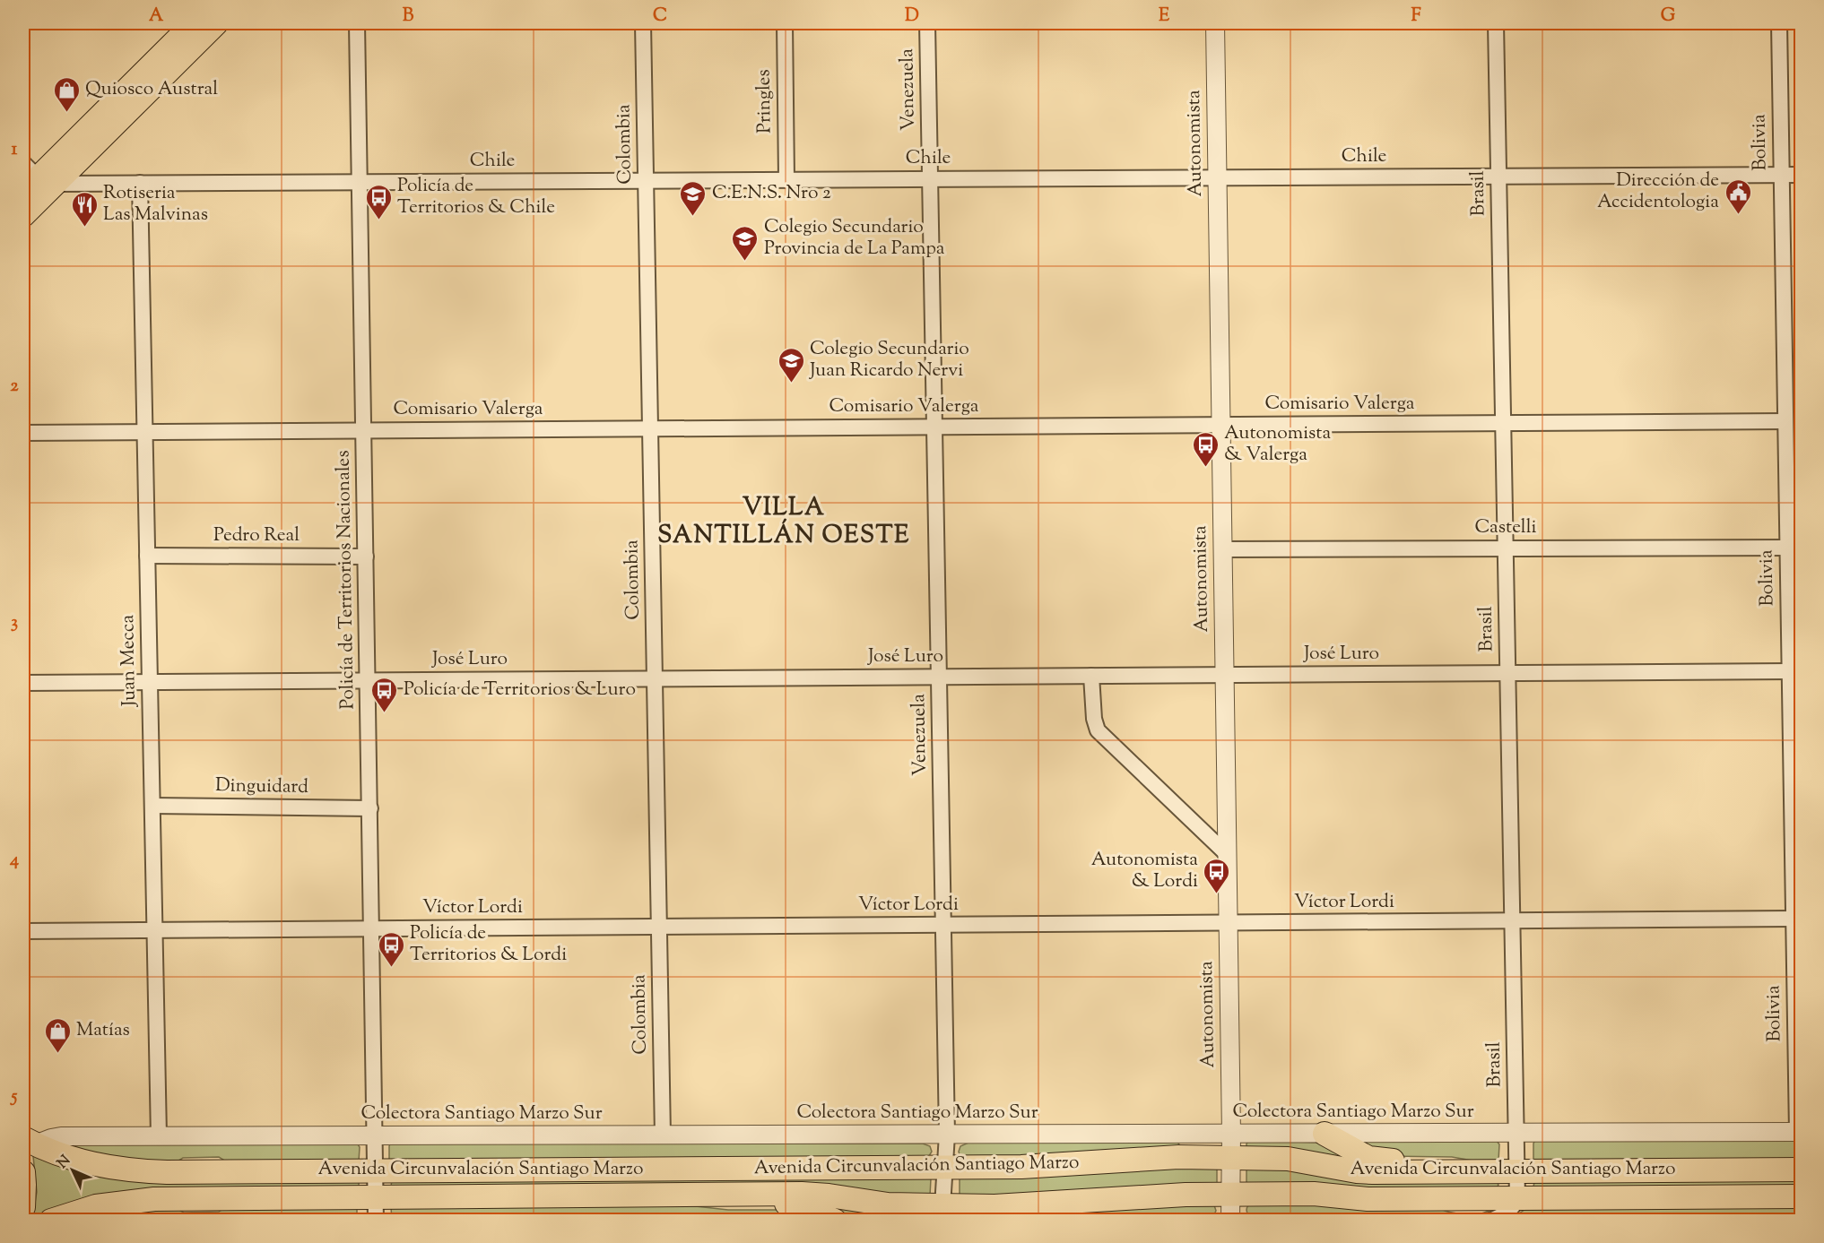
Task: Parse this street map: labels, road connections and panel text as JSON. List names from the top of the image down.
{
  "streets": {
    "main road": ["Avenida Circunvalación Santiago Marzo"],
    "street": [
      "Venezuela",
      "Pringles",
      "Bolivia",
      "Autonomista",
      "Colombia",
      "Chile",
      "Brasil",
      "Comisario Valerga",
      "Castelli",
      "Pedro Real",
      "Policía de Territorios Nacionales",
      "José Luro",
      "Juan Mecca",
      "Dinguidard",
      "Víctor Lordi",
      "Colectora Santiago Marzo Sur"
    ]
  },
  "crossings": [
    ["Venezuela", "Chile"],
    ["Venezuela", "Comisario Valerga"],
    ["Venezuela", "José Luro"],
    ["Venezuela", "Víctor Lordi"],
    ["Venezuela", "Colectora Santiago Marzo Sur"],
    ["Venezuela", "Avenida Circunvalación Santiago Marzo"],
    ["Pringles", "Chile"],
    ["Bolivia", "Chile"],
    ["Bolivia", "Comisario Valerga"],
    ["Bolivia", "Castelli"],
    ["Bolivia", "José Luro"],
    ["Bolivia", "Víctor Lordi"],
    ["Bolivia", "Colectora Santiago Marzo Sur"],
    ["Autonomista", "Chile"],
    ["Autonomista", "Comisario Valerga"],
    ["Autonomista", "Castelli"],
    ["Autonomista", "José Luro"],
    ["Autonomista", "Víctor Lordi"],
    ["Autonomista", "Colectora Santiago Marzo Sur"],
    ["Autonomista", "Avenida Circunvalación Santiago Marzo"],
    ["Colombia", "Chile"],
    ["Colombia", "Comisario Valerga"],
    ["Colombia", "José Luro"],
    ["Colombia", "Víctor Lordi"],
    ["Colombia", "Colectora Santiago Marzo Sur"],
    ["Chile", "Brasil"],
    ["Chile", "Policía de Territorios Nacionales"],
    ["Chile", "Juan Mecca"],
    ["Brasil", "Comisario Valerga"],
    ["Brasil", "Castelli"],
    ["Brasil", "José Luro"],
    ["Brasil", "Víctor Lordi"],
    ["Brasil", "Colectora Santiago Marzo Sur"],
    ["Brasil", "Avenida Circunvalación Santiago Marzo"],
    ["Comisario Valerga", "Policía de Territorios Nacionales"],
    ["Comisario Valerga", "Juan Mecca"],
    ["Pedro Real", "Policía de Territorios Nacionales"],
    ["Pedro Real", "Juan Mecca"],
    ["Policía de Territorios Nacionales", "José Luro"],
    ["Policía de Territorios Nacionales", "Dinguidard"],
    ["Policía de Territorios Nacionales", "Víctor Lordi"],
    ["Policía de Territorios Nacionales", "Colectora Santiago Marzo Sur"],
    ["Policía de Territorios Nacionales", "Avenida Circunvalación Santiago Marzo"],
    ["José Luro", "Juan Mecca"],
    ["Juan Mecca", "Dinguidard"],
    ["Juan Mecca", "Víctor Lordi"],
    ["Juan Mecca", "Colectora Santiago Marzo Sur"],
    ["Colectora Santiago Marzo Sur", "Avenida Circunvalación Santiago Marzo"]
  ],
  "districts": ["VILLA SANTILLÁN OESTE"],
  "places": {
    "shop": ["Quiosco Austral", "Matías"],
    "public building": ["Dirección de Accidentologia"],
    "school or university": ["C.E.N.S. Nro 2", "Colegio Secundario Provincia de La Pampa", "Colegio Secundario Juan Ricardo Nervi"],
    "bus stop": [
      "Policía de Territorios & Chile",
      "Autonomista & Valerga",
      "Policía de Territorios & Luro",
      "Autonomista & Lordi",
      "Policía de Territorios & Lordi"
    ],
    "restaurant": ["Rotiseria Las Malvinas"]
  },
  "north": "top left",
  "grid": {
    "columns": [
      "A",
      "B",
      "C",
      "D",
      "E",
      "F",
      "G"
    ],
    "rows": [
      "1",
      "2",
      "3",
      "4",
      "5"
    ]
  }
}
